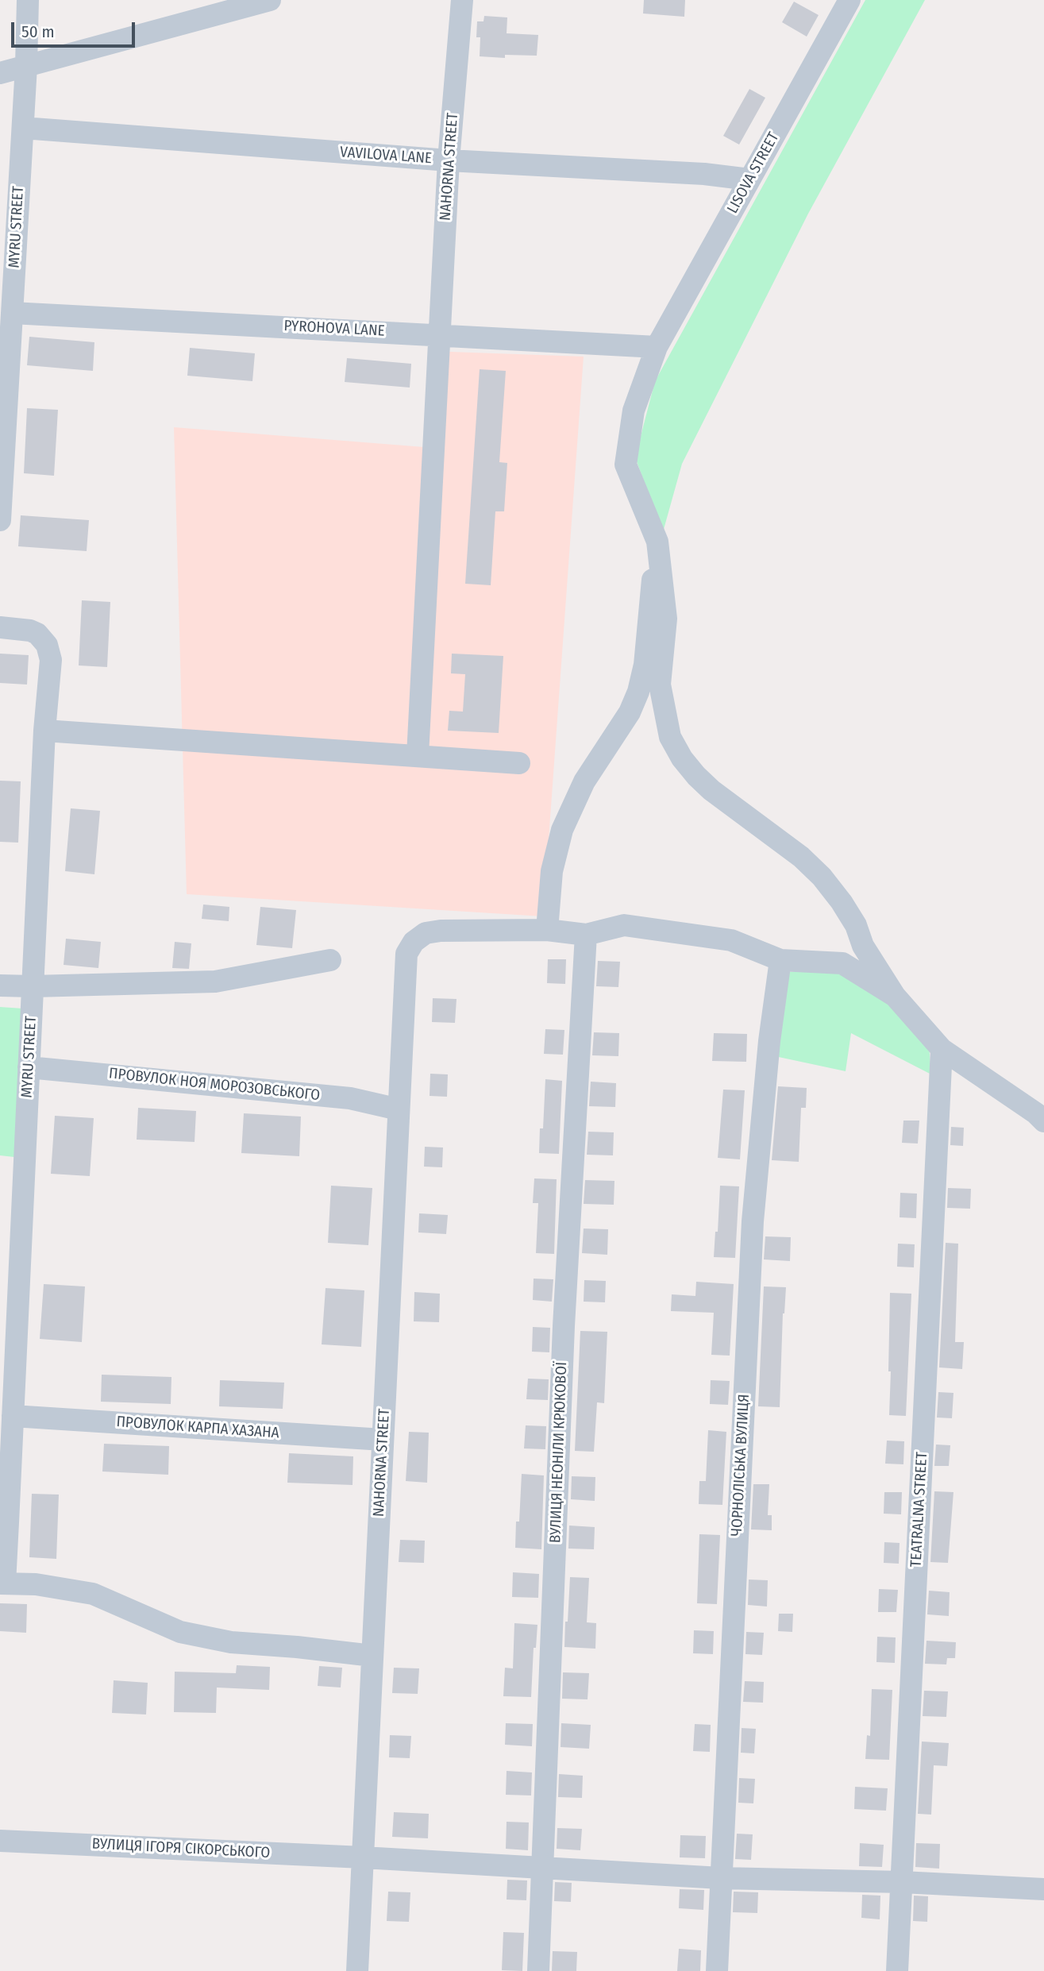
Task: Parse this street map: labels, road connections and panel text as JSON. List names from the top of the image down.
{
  "streets": {
    "street": [
      "VAVILOVA LANE",
      "NAHORNA STREET",
      "LISOVA STREET",
      "MYRU STREET",
      "PYROHOVA LANE",
      "ПРОВУЛОК НОЯ МОРОЗОВСЬКОГО",
      "ПРОВУЛОК КАРПА ХАЗАНА",
      "ВУЛИЦЯ НЕОНІЛИ КРЮКОВОЇ",
      "ЧОРНОЛІСЬКА ВУЛИЦЯ",
      "TEATRALNA STREET",
      "ВУЛИЦЯ ІГОРЯ СІКОРСЬКОГО"
    ]
  },
  "crossings": [
    ["VAVILOVA LANE", "NAHORNA STREET"],
    ["VAVILOVA LANE", "LISOVA STREET"],
    ["VAVILOVA LANE", "MYRU STREET"],
    ["NAHORNA STREET", "PYROHOVA LANE"],
    ["NAHORNA STREET", "ПРОВУЛОК НОЯ МОРОЗОВСЬКОГО"],
    ["NAHORNA STREET", "ПРОВУЛОК КАРПА ХАЗАНА"],
    ["NAHORNA STREET", "ВУЛИЦЯ ІГОРЯ СІКОРСЬКОГО"],
    ["LISOVA STREET", "PYROHOVA LANE"],
    ["MYRU STREET", "PYROHOVA LANE"],
    ["MYRU STREET", "ПРОВУЛОК НОЯ МОРОЗОВСЬКОГО"],
    ["MYRU STREET", "ПРОВУЛОК КАРПА ХАЗАНА"],
    ["ВУЛИЦЯ НЕОНІЛИ КРЮКОВОЇ", "ВУЛИЦЯ ІГОРЯ СІКОРСЬКОГО"],
    ["ЧОРНОЛІСЬКА ВУЛИЦЯ", "ВУЛИЦЯ ІГОРЯ СІКОРСЬКОГО"],
    ["TEATRALNA STREET", "ВУЛИЦЯ ІГОРЯ СІКОРСЬКОГО"]
  ],
  "scale_bar": "50 m"
}
